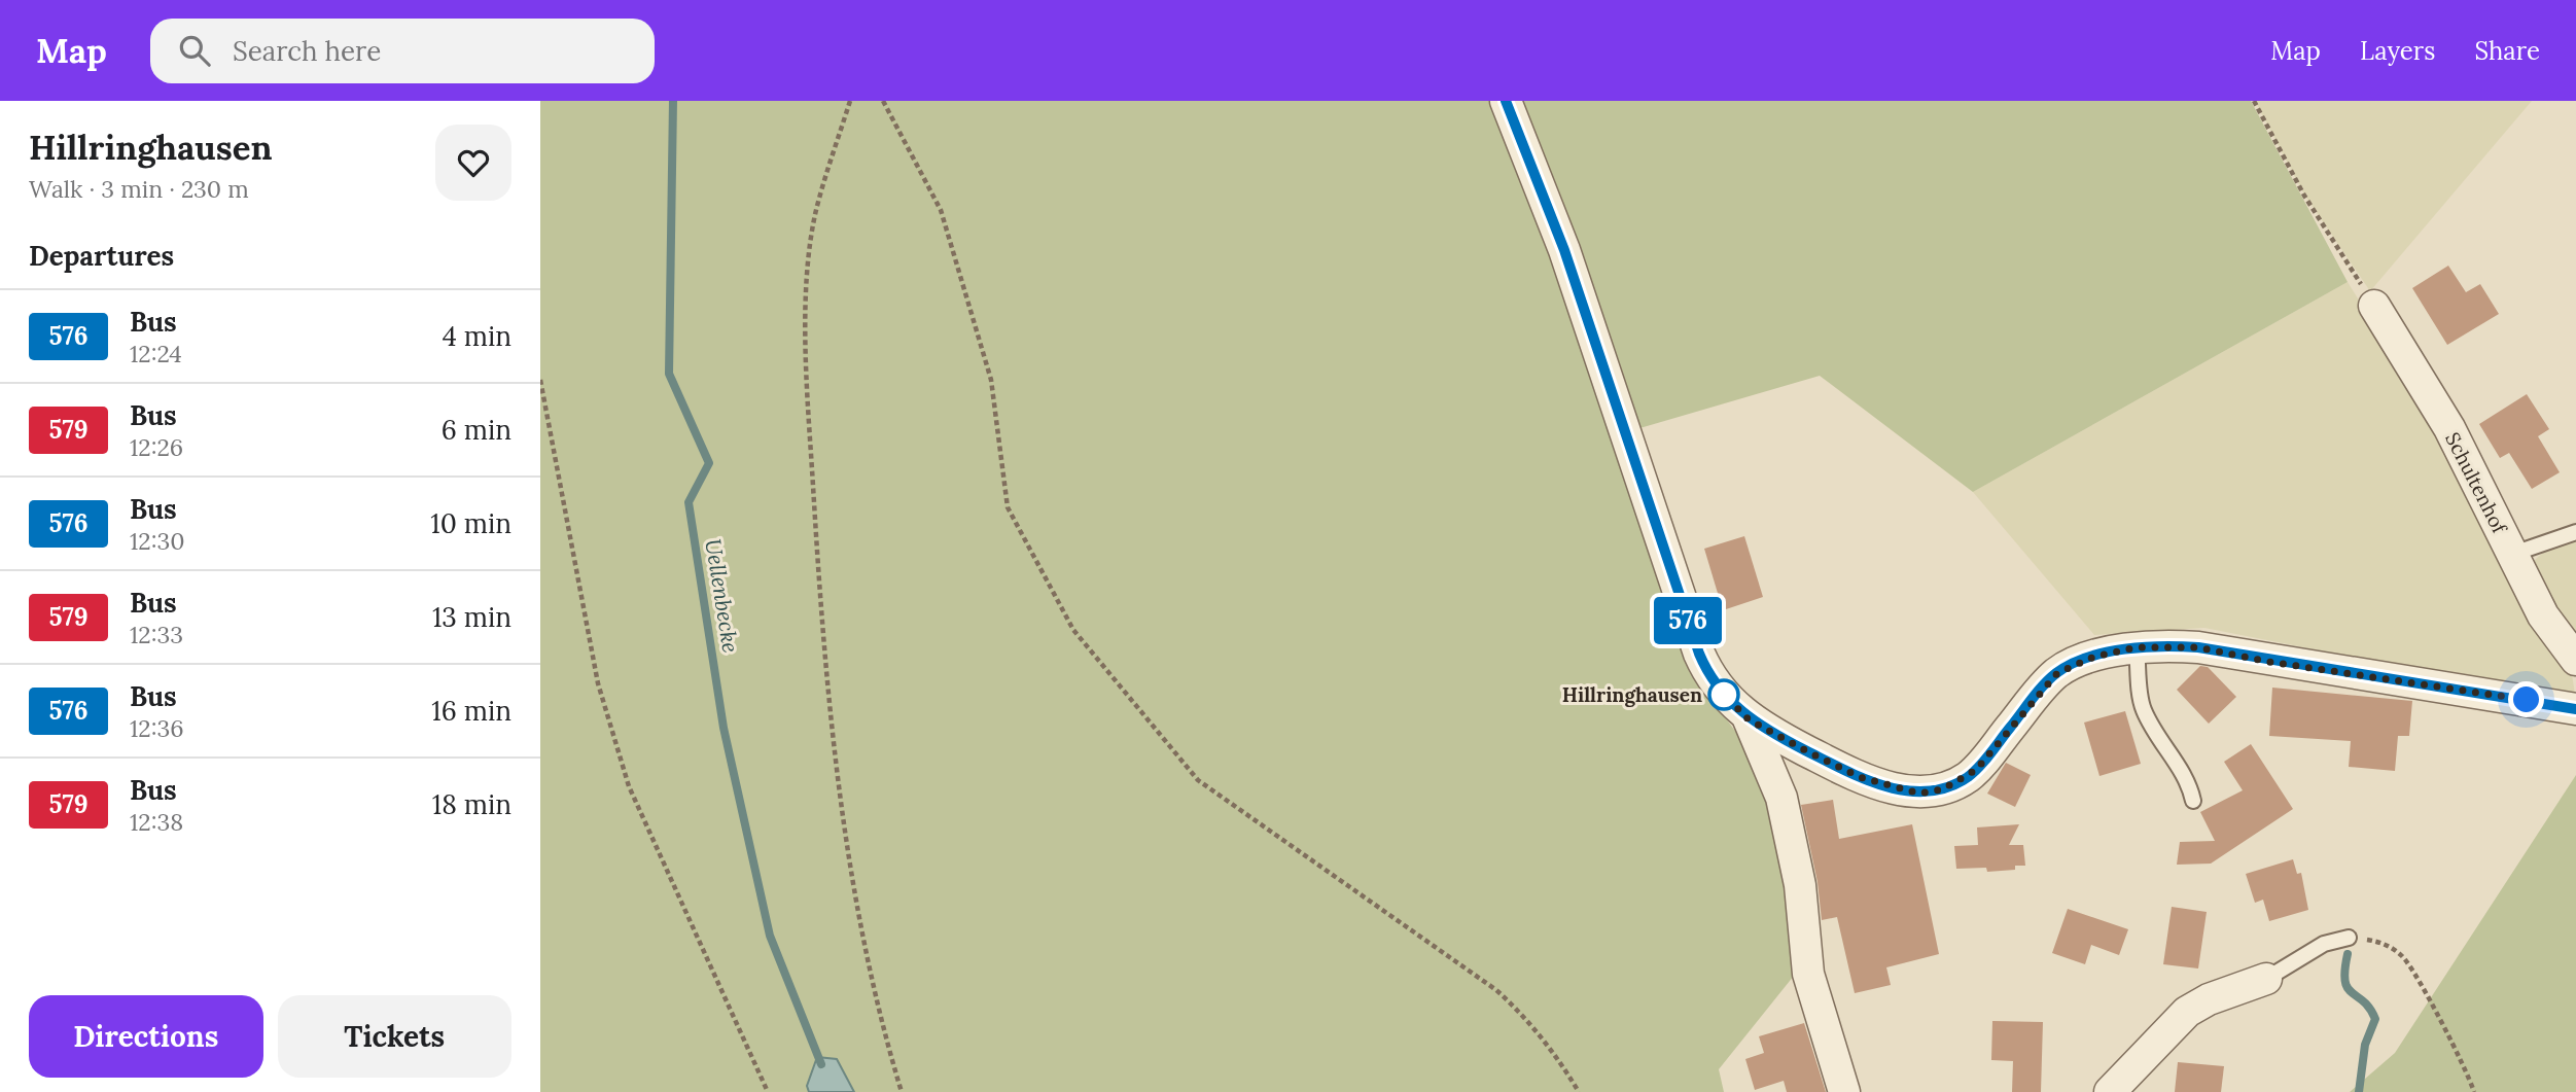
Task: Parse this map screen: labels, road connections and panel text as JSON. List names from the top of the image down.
{
  "streets": {
    "street": ["Schultenhof"]
  },
  "water": ["Uellenbecke"],
  "places": ["Hillringhausen"],
  "lines": ["bus line 576"],
  "page": {
    "header": "Map",
    "search": "Search here",
    "nav": ["Map", "Layers", "Share"],
    "heading": [
      ["Hillringhausen", "Walk · 3 min · 230 m"],
      "Departures"
    ],
    "on_map": "576",
    "list": [
      {
        "mark": "576",
        "name": "Bus",
        "note": "12:24",
        "value": "4 min"
      },
      {
        "mark": "579",
        "name": "Bus",
        "note": "12:26",
        "value": "6 min"
      },
      {
        "mark": "576",
        "name": "Bus",
        "note": "12:30",
        "value": "10 min"
      },
      {
        "mark": "579",
        "name": "Bus",
        "note": "12:33",
        "value": "13 min"
      },
      {
        "mark": "576",
        "name": "Bus",
        "note": "12:36",
        "value": "16 min"
      },
      {
        "mark": "579",
        "name": "Bus",
        "note": "12:38",
        "value": "18 min"
      }
    ],
    "buttons": ["Directions", "Tickets"]
  }
}
